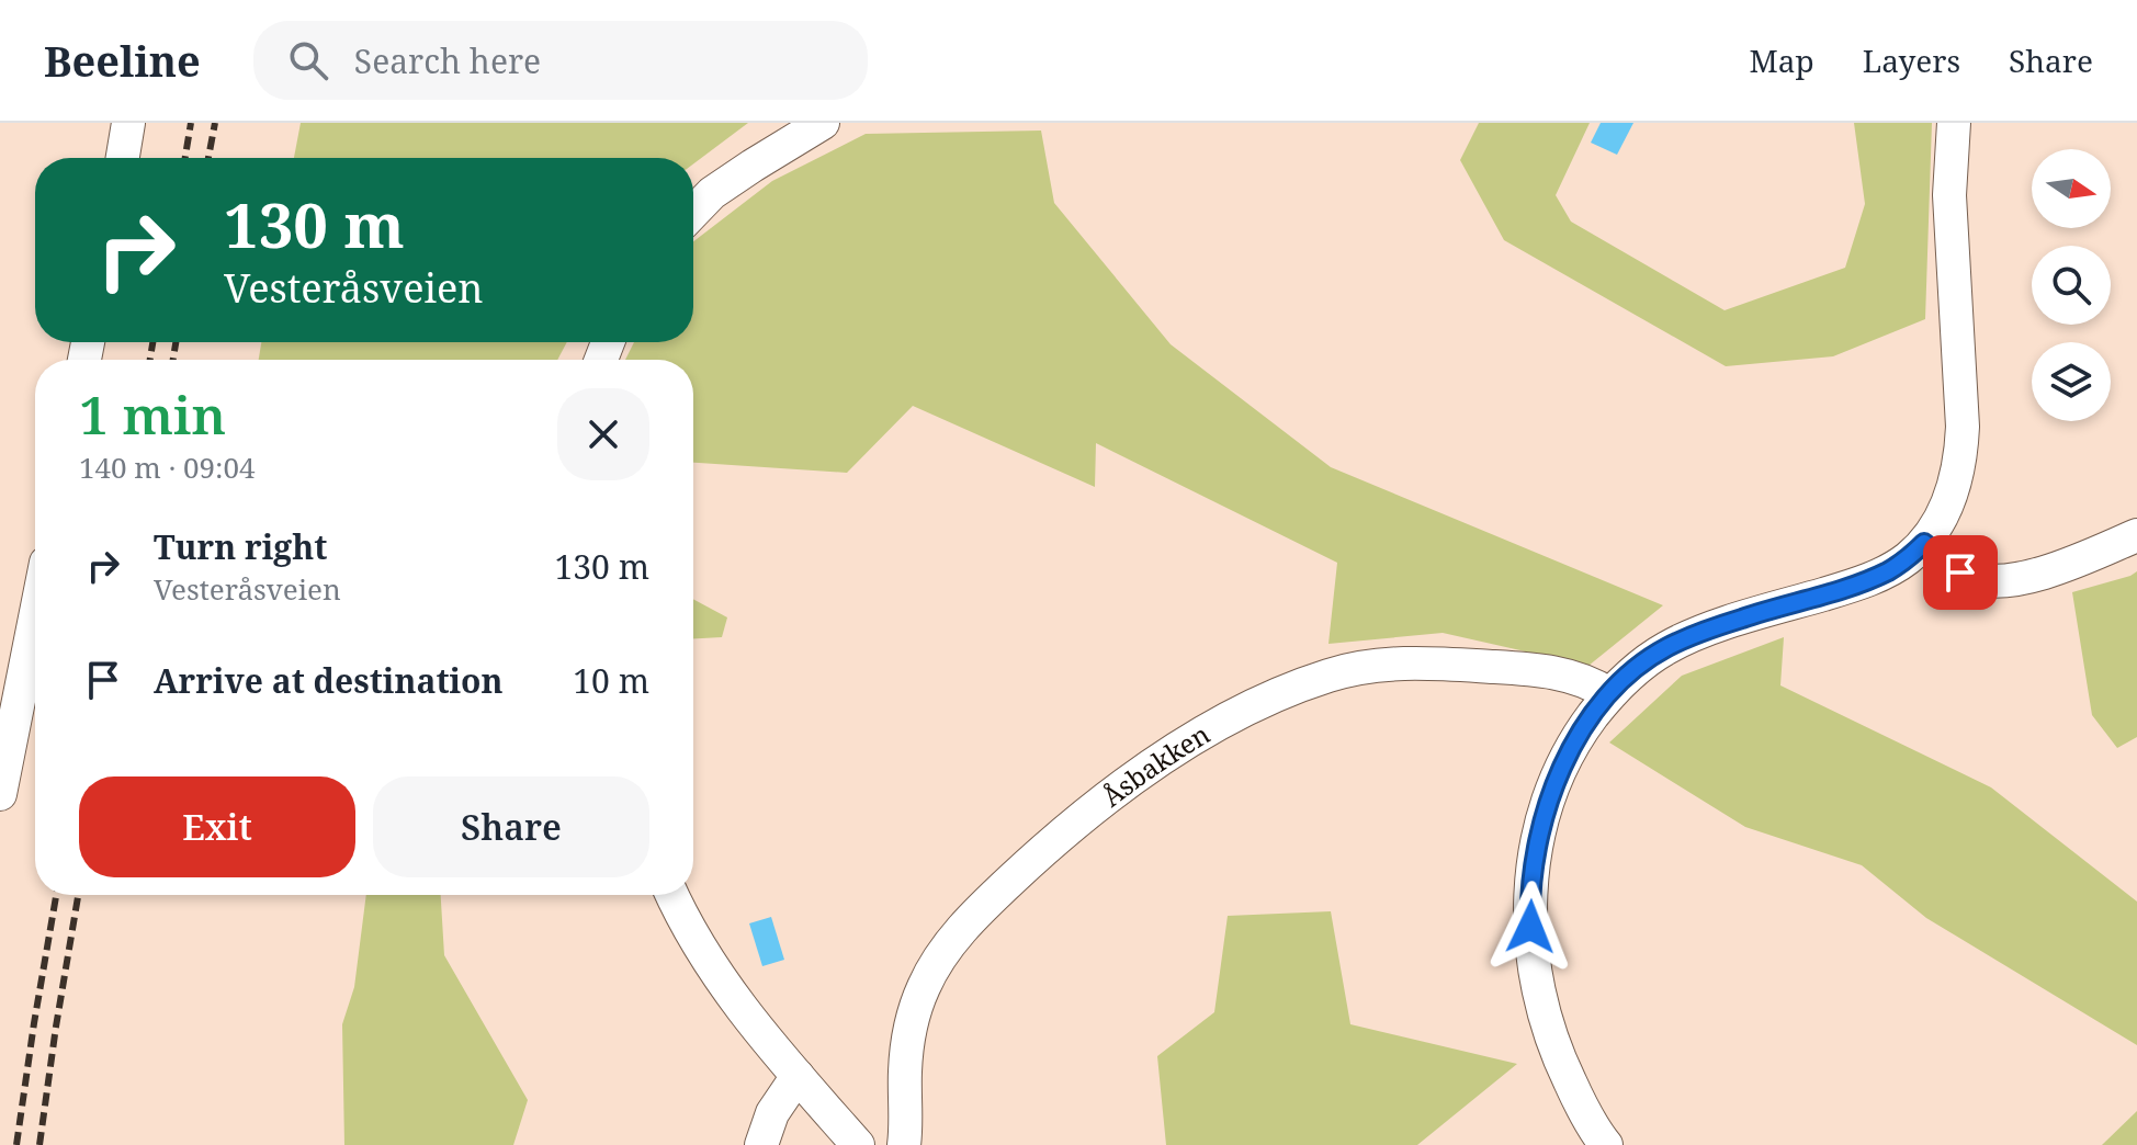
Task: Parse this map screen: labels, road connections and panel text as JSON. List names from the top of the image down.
{
  "streets": {
    "street": ["Åsbakken"]
  },
  "north": "right",
  "page": {
    "header": "Beeline",
    "search": "Search here",
    "nav": ["Map", "Layers", "Share"],
    "turn": ["130 m", "Vesteråsveien"],
    "heading": ["1 min", "140 m · 09:04"],
    "list": [
      {
        "name": "Turn right",
        "note": "Vesteråsveien",
        "value": "130 m"
      },
      {
        "name": "Arrive at destination",
        "value": "10 m"
      }
    ],
    "buttons": ["Exit", "Share"]
  }
}
